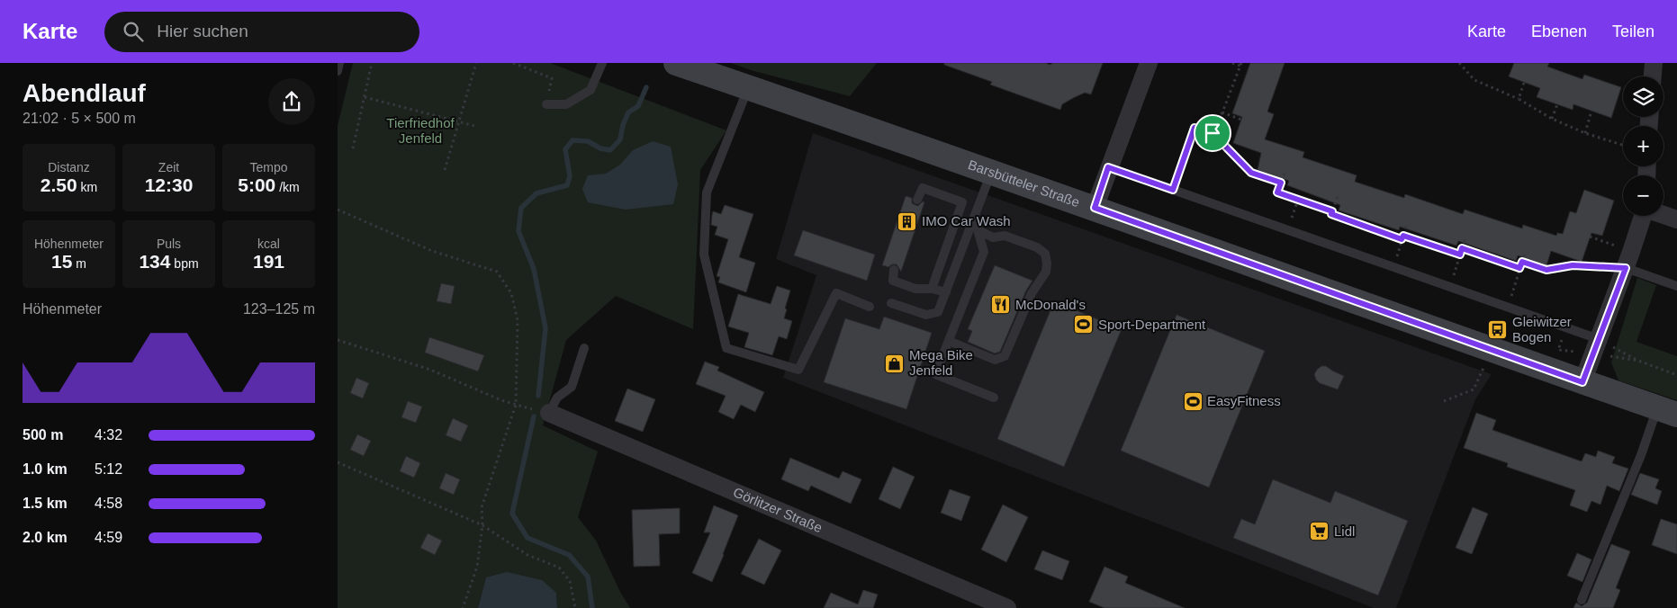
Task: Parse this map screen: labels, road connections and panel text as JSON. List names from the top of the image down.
{
  "streets": {
    "main road": ["Barsbütteler Straße"],
    "street": ["Görlitzer Straße"]
  },
  "parks": ["Tierfriedhof Jenfeld"],
  "places": {
    "building": ["IMO Car Wash"],
    "restaurant": ["McDonald's"],
    "sports": ["Sport-Department", "EasyFitness"],
    "bus stop": ["Gleiwitzer Bogen"],
    "shop": ["Mega Bike Jenfeld"],
    "supermarket": ["Lidl"]
  },
  "page": {
    "header": "Karte",
    "search": "Hier suchen",
    "nav": ["Karte", "Ebenen", "Teilen"],
    "heading": ["Abendlauf", "21:02 · 5 × 500 m"],
    "map_buttons": ["+", "−"],
    "stats": [
      ["Distanz", "2.50 km"],
      ["Zeit", "12:30"],
      ["Tempo", "5:00 /km"],
      ["Höhenmeter", "15 m"],
      ["Puls", "134 bpm"],
      ["kcal", "191"]
    ],
    "chart": ["Höhenmeter", "123–125 m"],
    "list": [
      {
        "name": "500 m",
        "note": "4:32"
      },
      {
        "name": "1.0 km",
        "note": "5:12"
      },
      {
        "name": "1.5 km",
        "note": "4:58"
      },
      {
        "name": "2.0 km",
        "note": "4:59"
      }
    ]
  }
}
